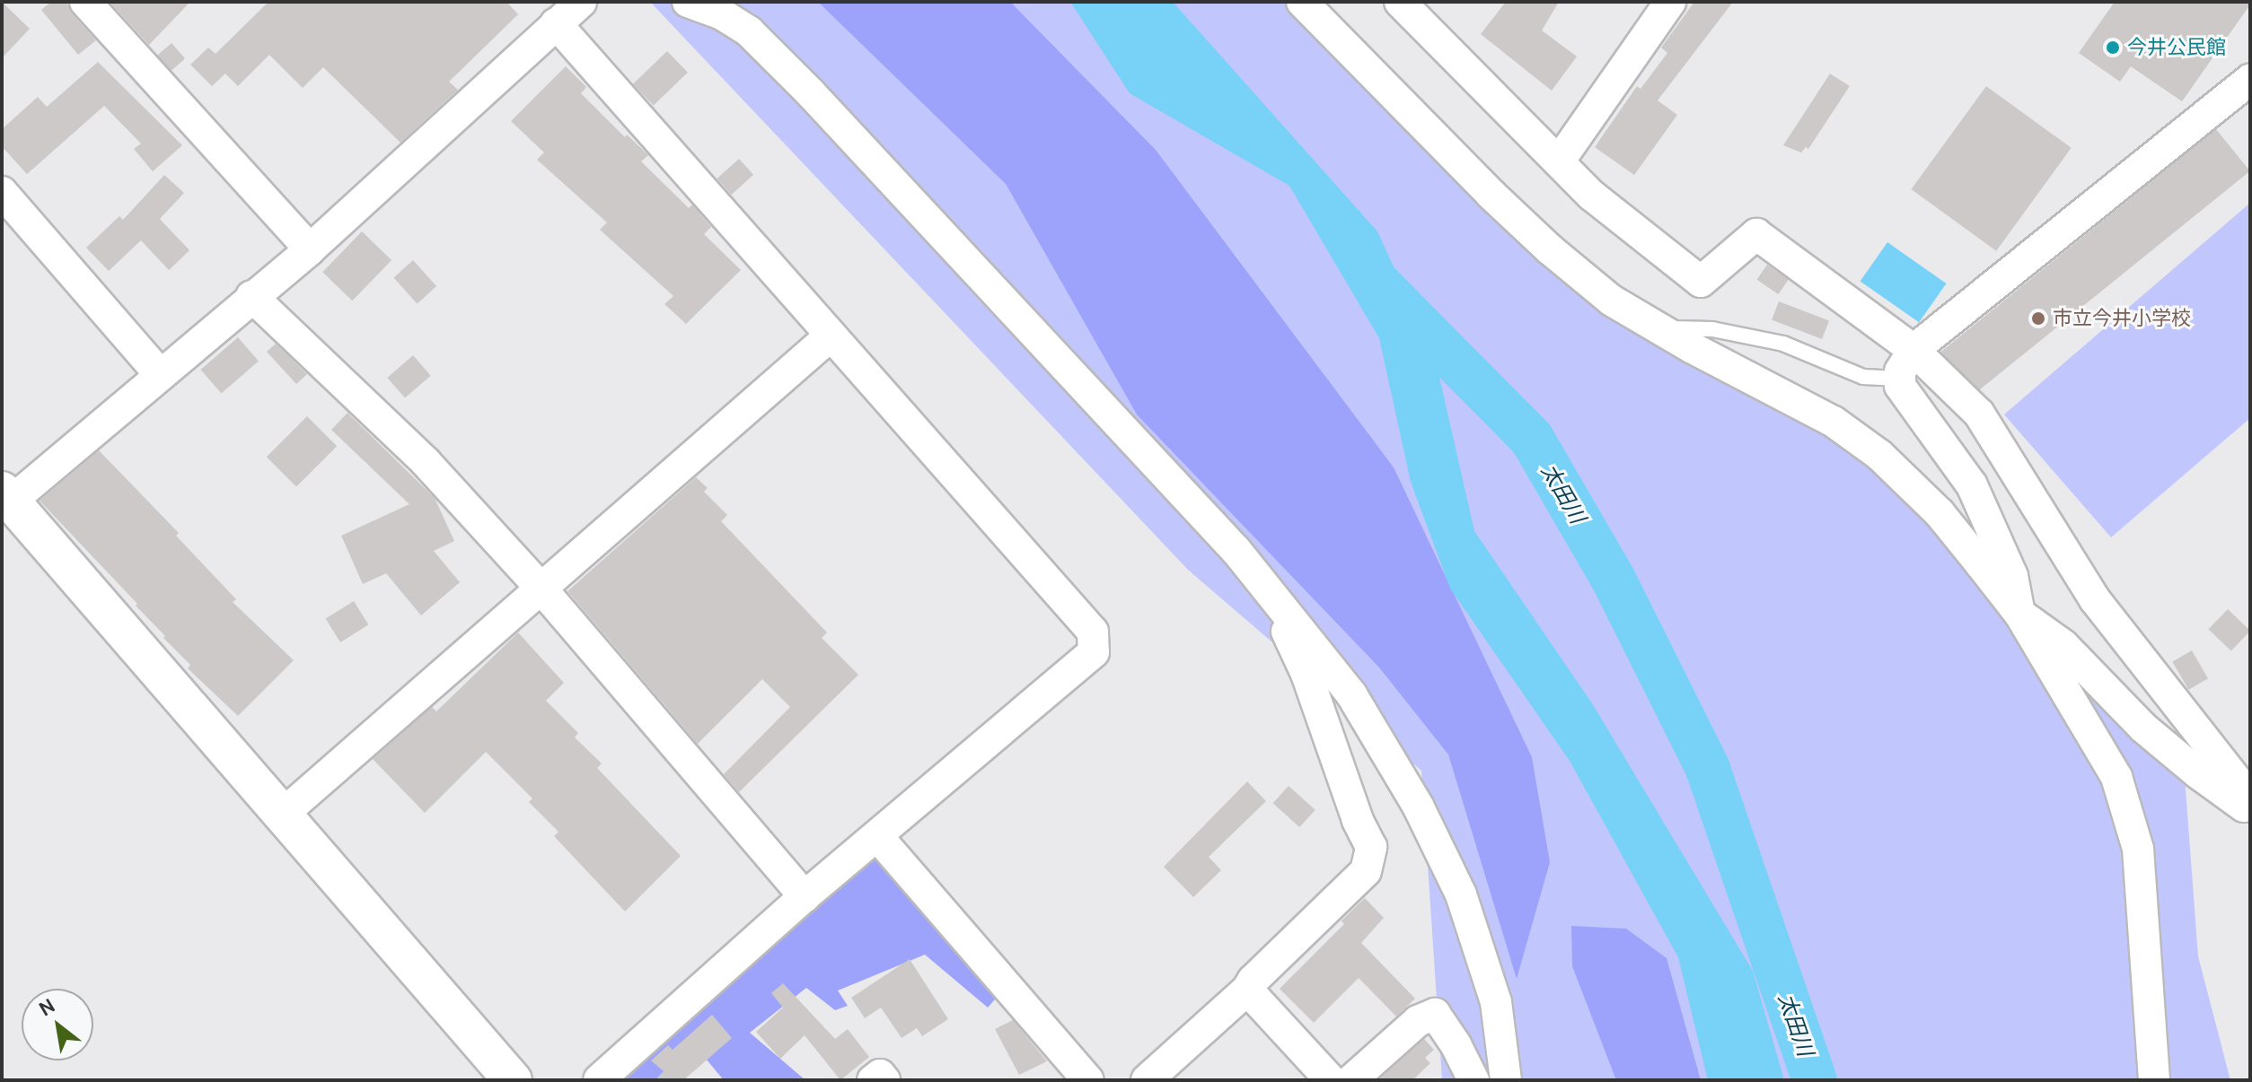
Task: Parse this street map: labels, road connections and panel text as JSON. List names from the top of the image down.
{
  "water": ["太田川"],
  "places": ["今井公民館", "市立今井小学校"],
  "north": "top left"
}
